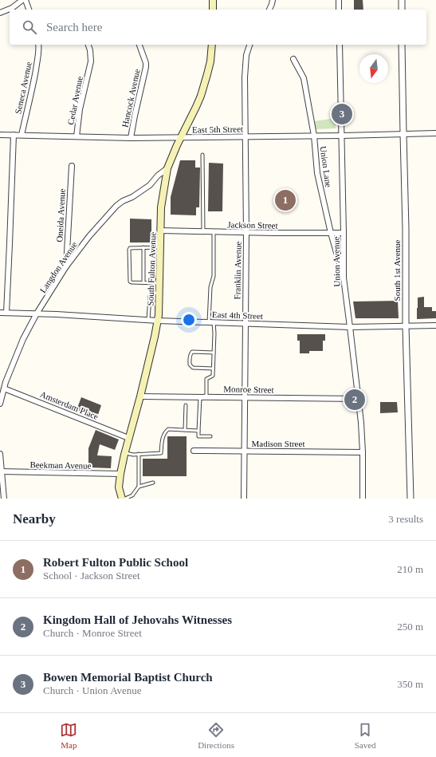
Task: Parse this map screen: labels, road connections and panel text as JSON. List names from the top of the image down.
{
  "streets": {
    "main road": ["South Fulton Avenue"],
    "street": [
      "Seneca Avenue",
      "Hancock Avenue",
      "Cedar Avenue",
      "East 5th Street",
      "Union Lane",
      "Oneida Avenue",
      "Jackson Street",
      "Union Avenue",
      "Langdon Avenue",
      "Franklin Avenue",
      "South 1st Avenue",
      "East 4th Street",
      "Monroe Street",
      "Amsterdam Place",
      "Madison Street",
      "Beekman Avenue"
    ]
  },
  "crossings": [
    ["Seneca Avenue", "East 5th Street"],
    ["Hancock Avenue", "East 5th Street"],
    ["Cedar Avenue", "East 5th Street"],
    ["East 5th Street", "Union Lane"],
    ["East 5th Street", "Union Avenue"],
    ["East 5th Street", "South Fulton Avenue"],
    ["East 5th Street", "Franklin Avenue"],
    ["East 5th Street", "South 1st Avenue"],
    ["Union Lane", "Jackson Street"],
    ["Union Lane", "Union Avenue"],
    ["Oneida Avenue", "Langdon Avenue"],
    ["Jackson Street", "Union Avenue"],
    ["Jackson Street", "South Fulton Avenue"],
    ["Jackson Street", "Franklin Avenue"],
    ["Union Avenue", "East 4th Street"],
    ["Union Avenue", "Monroe Street"],
    ["Union Avenue", "Madison Street"],
    ["Langdon Avenue", "South Fulton Avenue"],
    ["Langdon Avenue", "East 4th Street"],
    ["Langdon Avenue", "Amsterdam Place"],
    ["South Fulton Avenue", "East 4th Street"],
    ["South Fulton Avenue", "Monroe Street"],
    ["South Fulton Avenue", "Amsterdam Place"],
    ["South Fulton Avenue", "Beekman Avenue"],
    ["Franklin Avenue", "East 4th Street"],
    ["Franklin Avenue", "Monroe Street"],
    ["Franklin Avenue", "Madison Street"],
    ["South 1st Avenue", "East 4th Street"]
  ],
  "north": "bottom",
  "page": {
    "search": "Search here",
    "pins": ["3", "1", "2"],
    "heading": ["Nearby", "3 results"],
    "list": [
      {
        "mark": "1",
        "name": "Robert Fulton Public School",
        "note": "School · Jackson Street",
        "value": "210 m"
      },
      {
        "mark": "2",
        "name": "Kingdom Hall of Jehovahs Witnesses",
        "note": "Church · Monroe Street",
        "value": "250 m"
      },
      {
        "mark": "3",
        "name": "Bowen Memorial Baptist Church",
        "note": "Church · Union Avenue",
        "value": "350 m"
      }
    ],
    "nav": ["Map", "Directions", "Saved"]
  }
}
